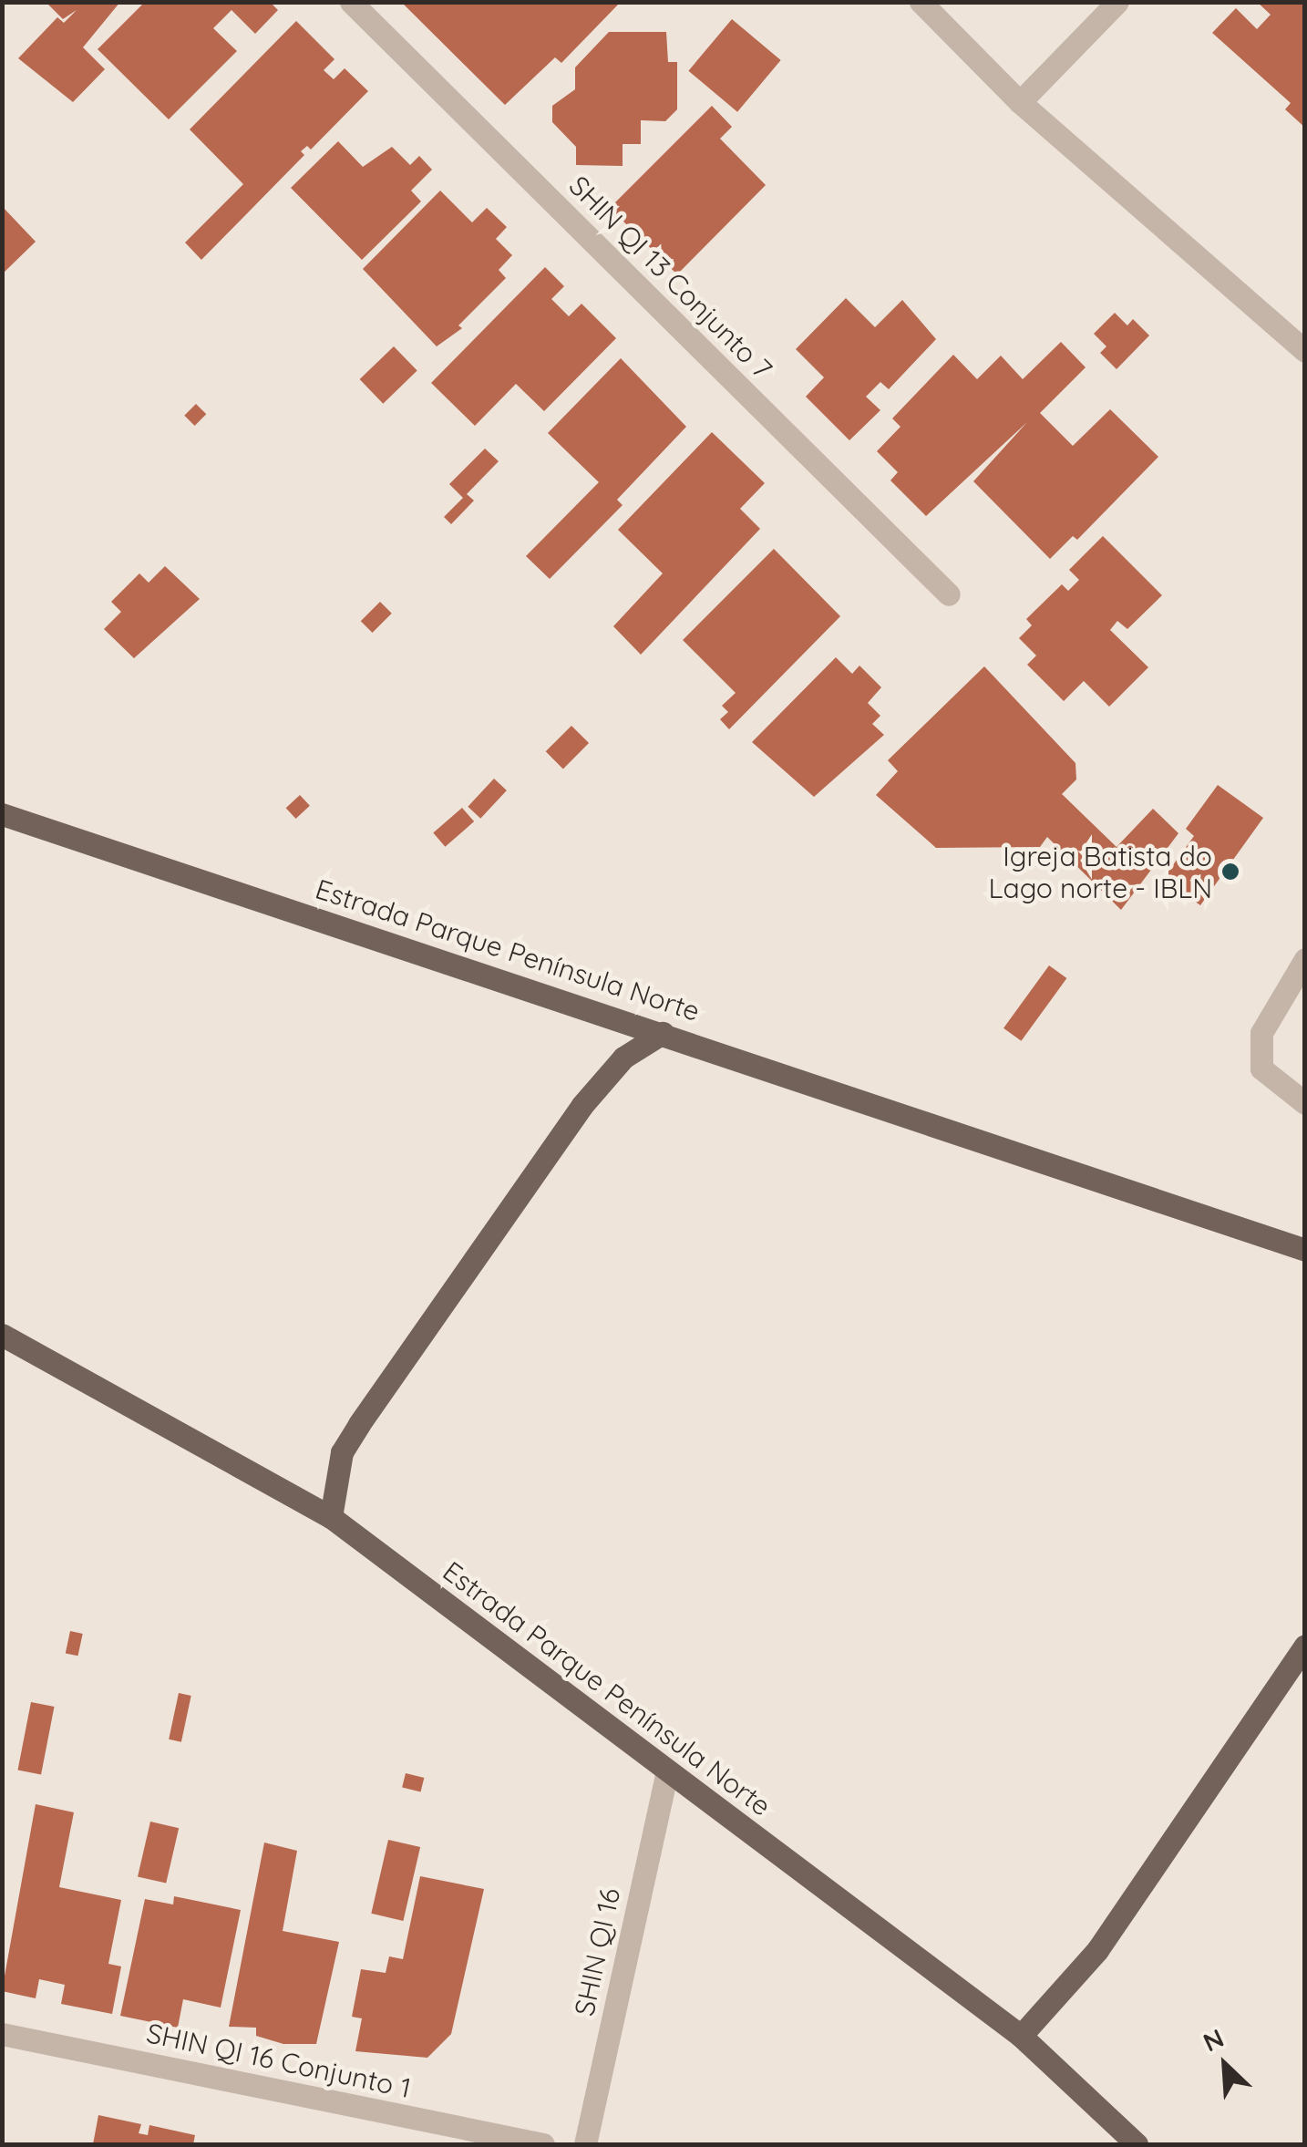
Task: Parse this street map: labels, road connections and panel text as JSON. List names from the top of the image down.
{
  "streets": {
    "main road": ["Estrada Parque Península Norte"],
    "street": ["SHIN QI 13 Conjunto 7", "SHIN QI 16", "SHIN QI 16 Conjunto 1"]
  },
  "crossings": [
    ["Estrada Parque Península Norte", "SHIN QI 16"]
  ],
  "places": ["Igreja Batista do Lago norte - IBLN"],
  "north": "top left"
}
